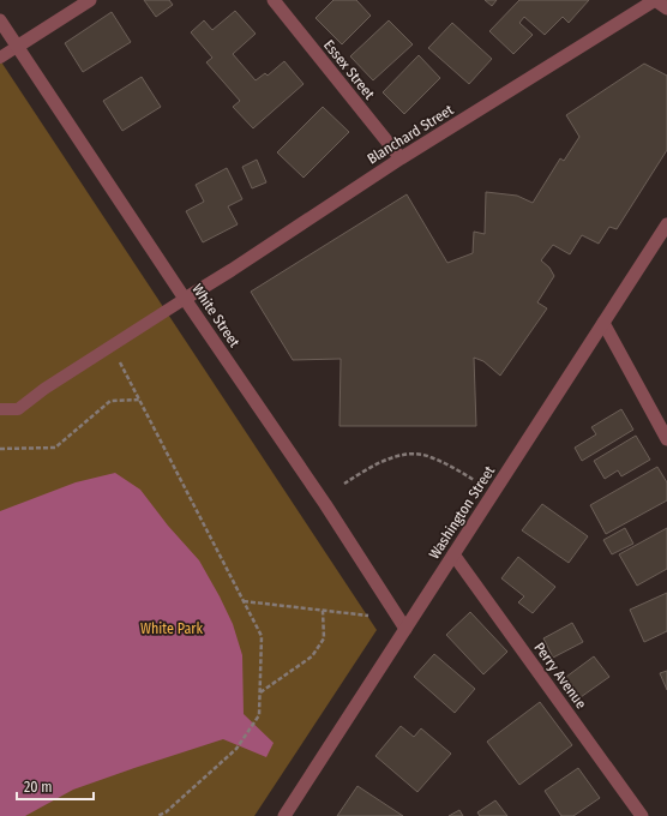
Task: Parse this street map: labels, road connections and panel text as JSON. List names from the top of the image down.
{
  "streets": {
    "street": [
      "Essex Street",
      "Blanchard Street",
      "White Street",
      "Washington Street",
      "Perry Avenue"
    ]
  },
  "crossings": [
    ["Essex Street", "Blanchard Street"],
    ["Blanchard Street", "White Street"],
    ["White Street", "Washington Street"],
    ["Washington Street", "Perry Avenue"]
  ],
  "parks": ["White Park"],
  "scale_bar": "20 m"
}
